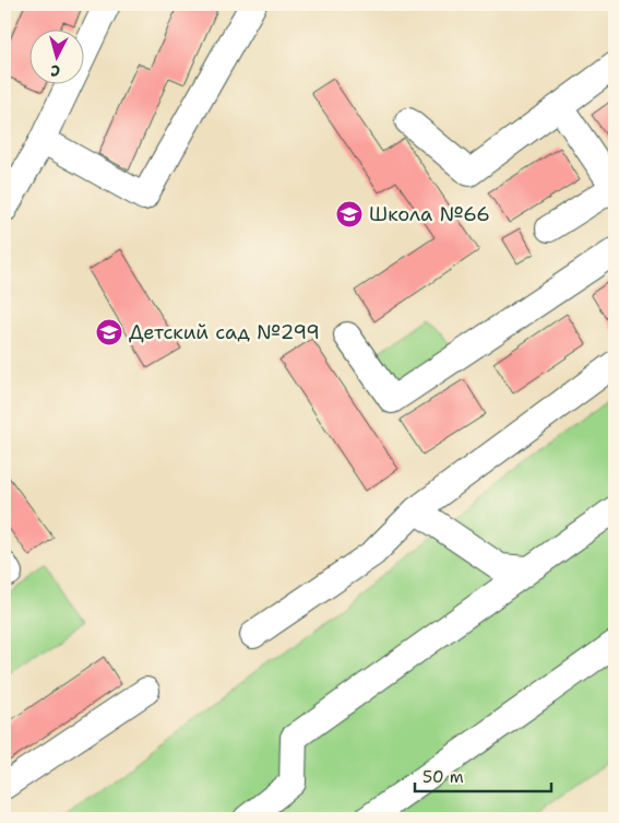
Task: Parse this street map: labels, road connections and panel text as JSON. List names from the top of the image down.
{
  "places": {
    "school or university": ["Школа №66", "Детский сад №299"]
  },
  "scale_bar": "50 m",
  "north": "bottom"
}
